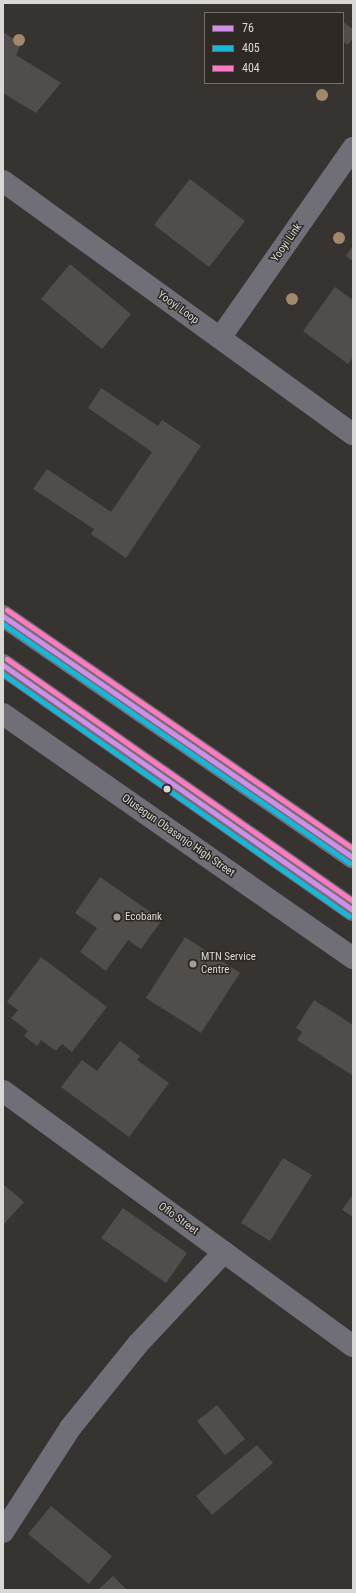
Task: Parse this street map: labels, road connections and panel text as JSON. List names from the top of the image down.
{
  "streets": {
    "street": [
      "Yooyi Link",
      "Yooyi Loop",
      "Olusegun Obasanjo High Street",
      "Oflo Street"
    ]
  },
  "crossings": [
    ["Yooyi Link", "Yooyi Loop"]
  ],
  "places": ["Ecobank", "MTN Service Centre"],
  "lines": ["transit line 404", "transit line 76", "transit line 405"],
  "legend": ["76", "405", "404"]
}
